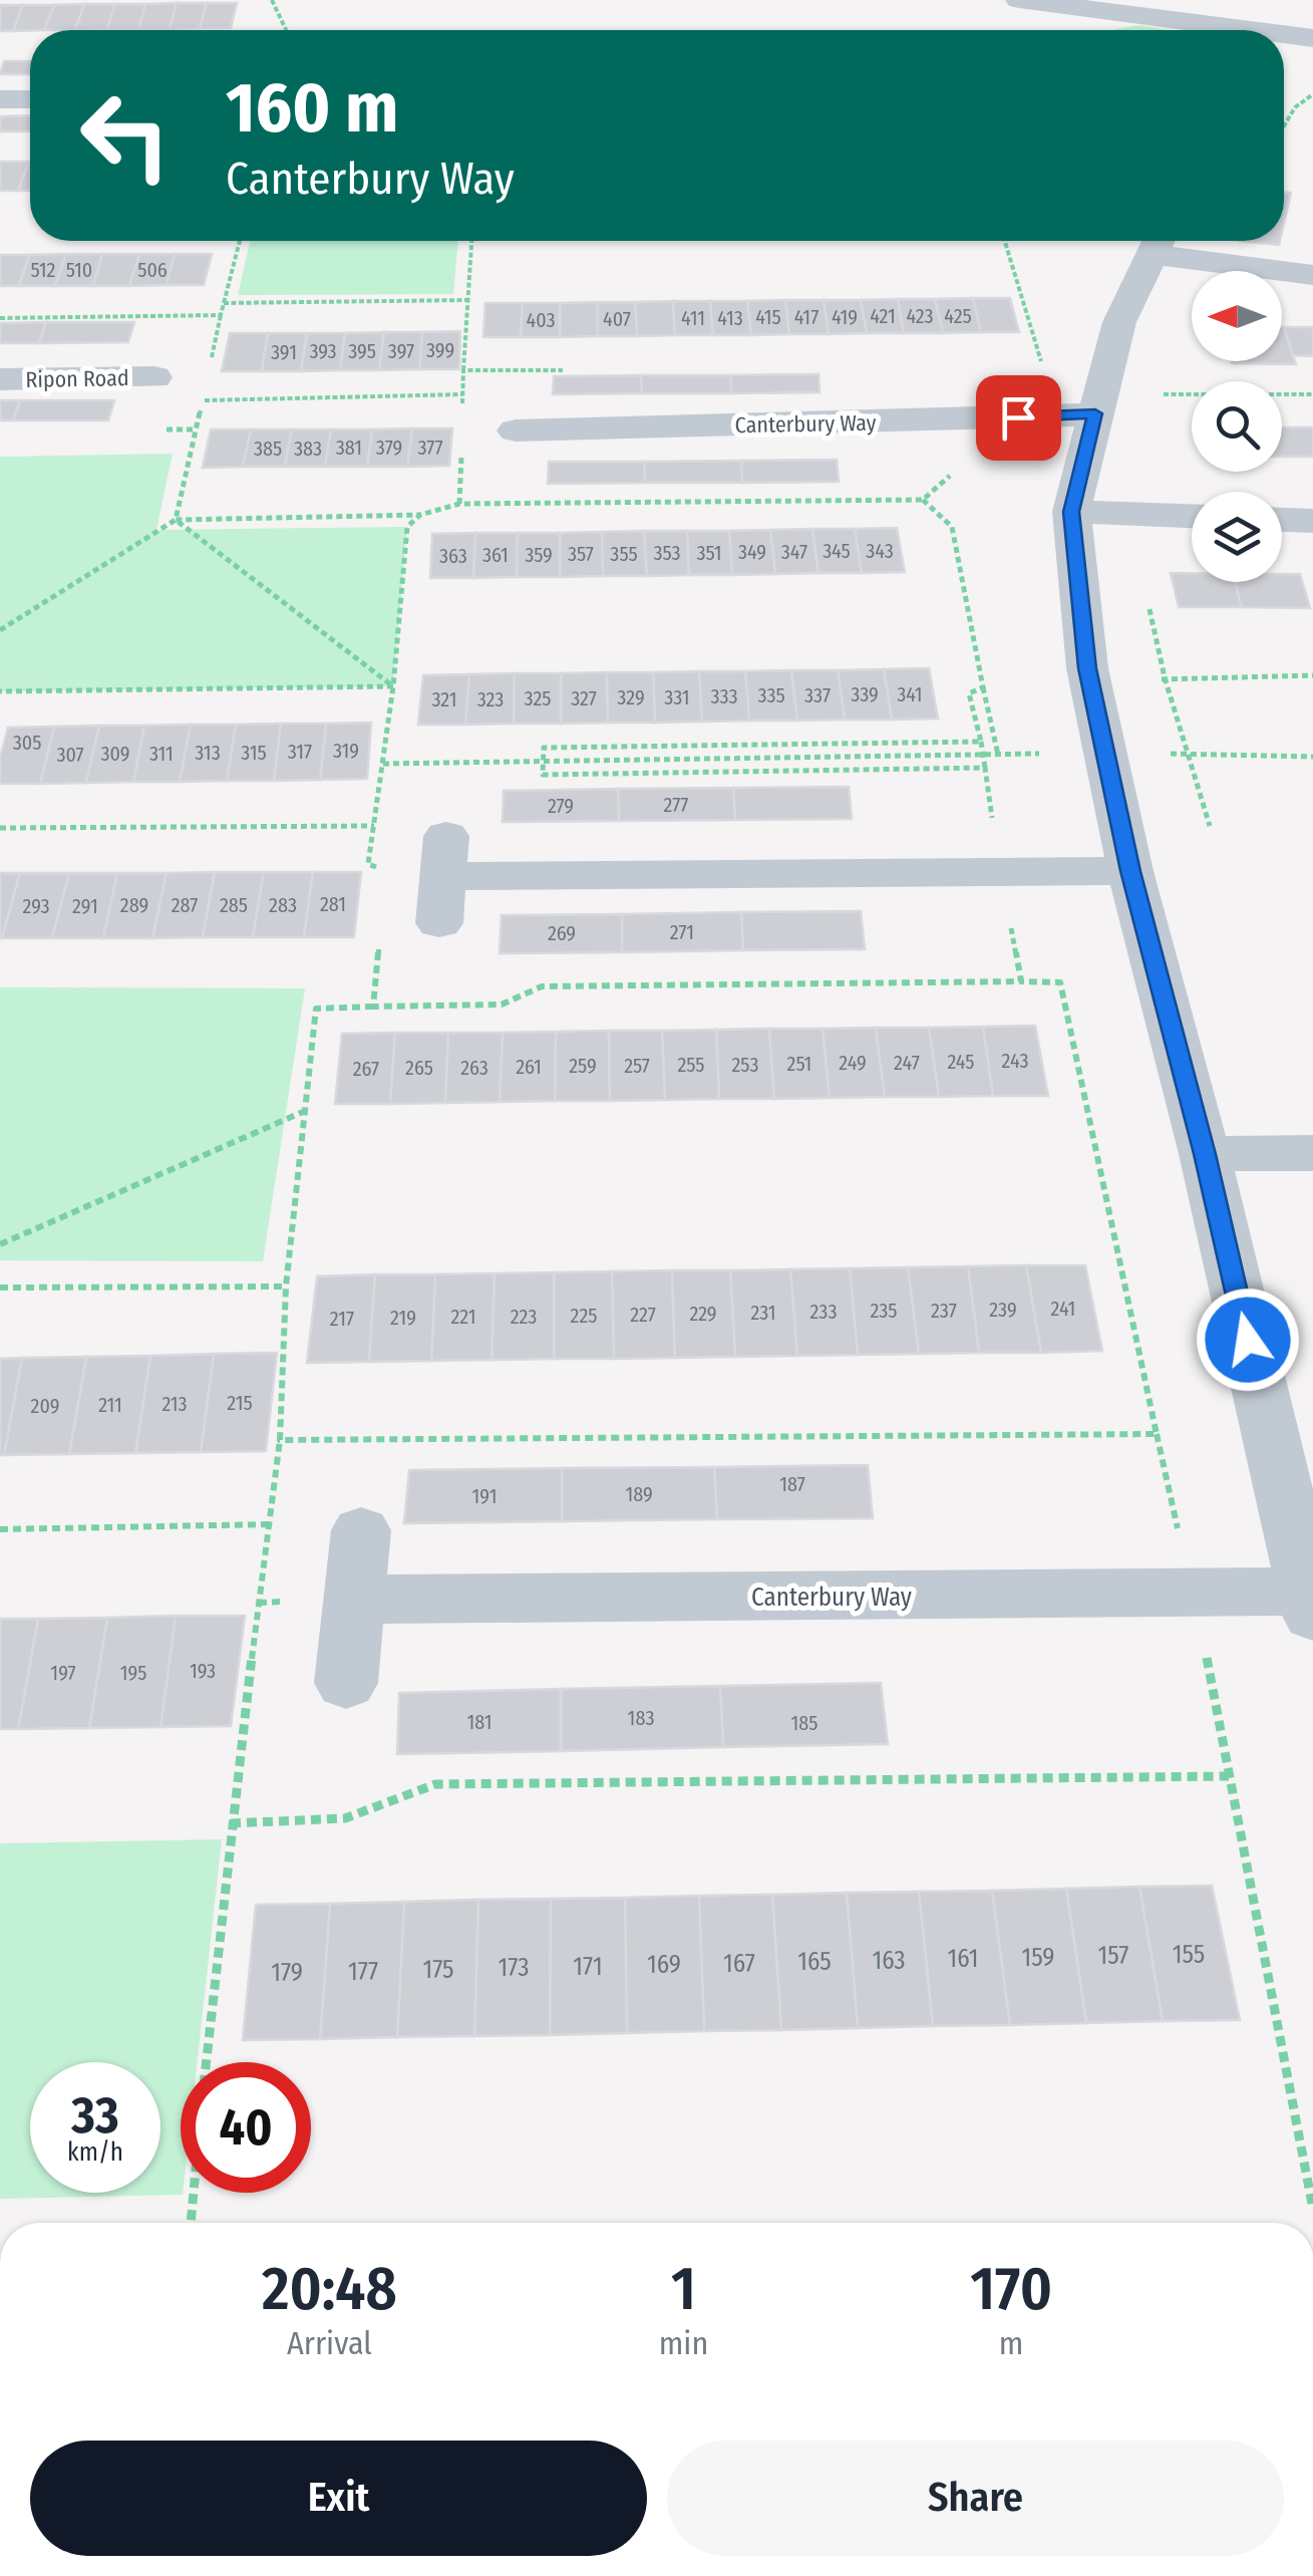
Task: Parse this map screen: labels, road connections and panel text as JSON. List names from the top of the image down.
{
  "streets": {
    "street": ["Ripon Road", "Canterbury Way"]
  },
  "house_numbers": [
    "512",
    "510",
    "506",
    "421",
    "423",
    "425",
    "415",
    "417",
    "419",
    "411",
    "413",
    "407",
    "403",
    "399",
    "393",
    "395",
    "397",
    "391",
    "381",
    "379",
    "377",
    "385",
    "383",
    "345",
    "343",
    "349",
    "347",
    "353",
    "351",
    "357",
    "355",
    "361",
    "359",
    "363",
    "339",
    "341",
    "335",
    "337",
    "333",
    "329",
    "331",
    "325",
    "327",
    "321",
    "323",
    "305",
    "319",
    "317",
    "313",
    "315",
    "309",
    "311",
    "307",
    "277",
    "279",
    "281",
    "289",
    "287",
    "285",
    "283",
    "293",
    "291",
    "271",
    "269",
    "243",
    "245",
    "249",
    "247",
    "251",
    "255",
    "253",
    "259",
    "257",
    "261",
    "265",
    "263",
    "267",
    "241",
    "239",
    "235",
    "237",
    "233",
    "231",
    "229",
    "227",
    "225",
    "221",
    "223",
    "219",
    "217",
    "215",
    "213",
    "211",
    "209",
    "187",
    "189",
    "191",
    "193",
    "197",
    "195",
    "183",
    "181",
    "185",
    "155",
    "157",
    "159",
    "161",
    "163",
    "165",
    "167",
    "169",
    "171",
    "173",
    "175",
    "177",
    "179"
  ],
  "north": "left",
  "page": {
    "turn": ["160 m", "Canterbury Way"],
    "speed": "33 km/h",
    "limit": "40",
    "eta": [
      "20:48",
      "Arrival",
      "1",
      "min",
      "170",
      "m"
    ],
    "buttons": ["Exit", "Share"]
  }
}
